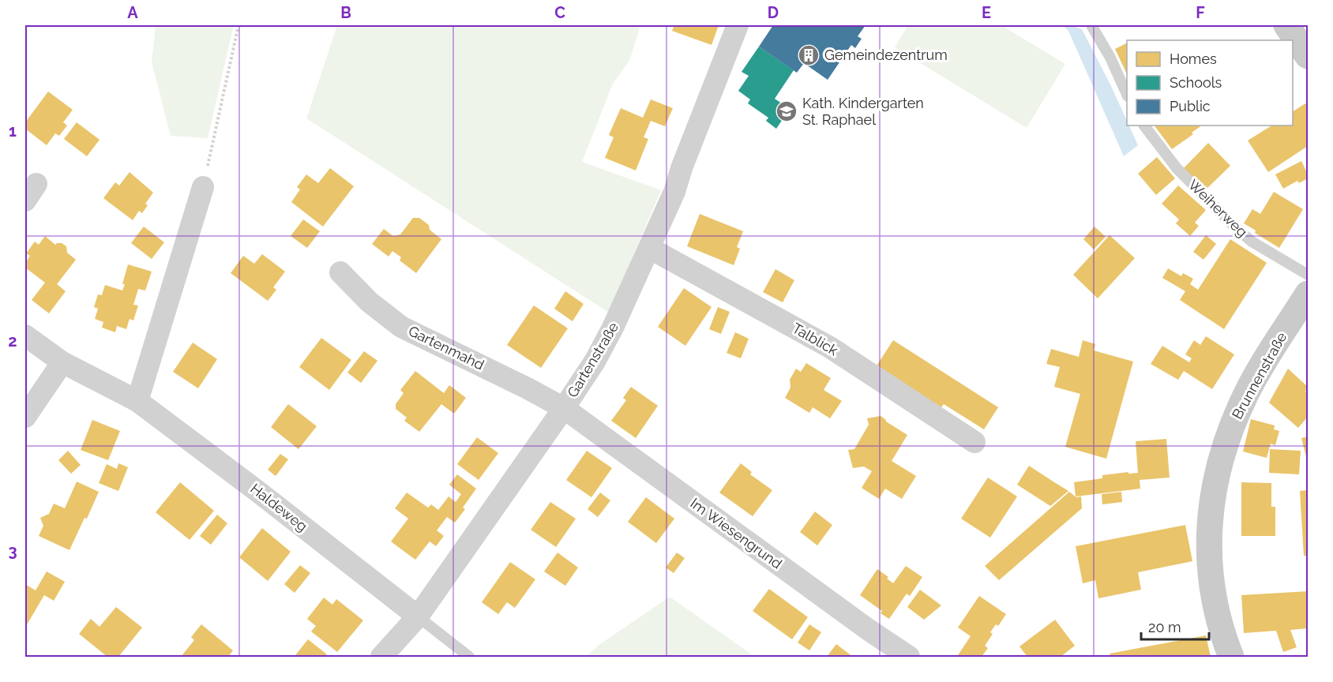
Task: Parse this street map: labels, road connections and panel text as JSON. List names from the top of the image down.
{
  "streets": {
    "street": [
      "Talblick",
      "Gartenmahd",
      "Gartenstraße",
      "Brunnenstraße",
      "Haldeweg",
      "Im Wiesengrund"
    ],
    "lane": ["Weiherweg"]
  },
  "crossings": [
    ["Talblick", "Gartenstraße"],
    ["Gartenmahd", "Gartenstraße"],
    ["Gartenmahd", "Im Wiesengrund"],
    ["Gartenstraße", "Haldeweg"],
    ["Gartenstraße", "Im Wiesengrund"]
  ],
  "places": {
    "building": ["Gemeindezentrum"],
    "school or university": ["Kath. Kindergarten St. Raphael"]
  },
  "legend": ["Homes", "Schools", "Public"],
  "scale_bar": "20 m",
  "grid": {
    "columns": [
      "A",
      "B",
      "C",
      "D",
      "E",
      "F"
    ],
    "rows": ["1", "2", "3"]
  }
}
